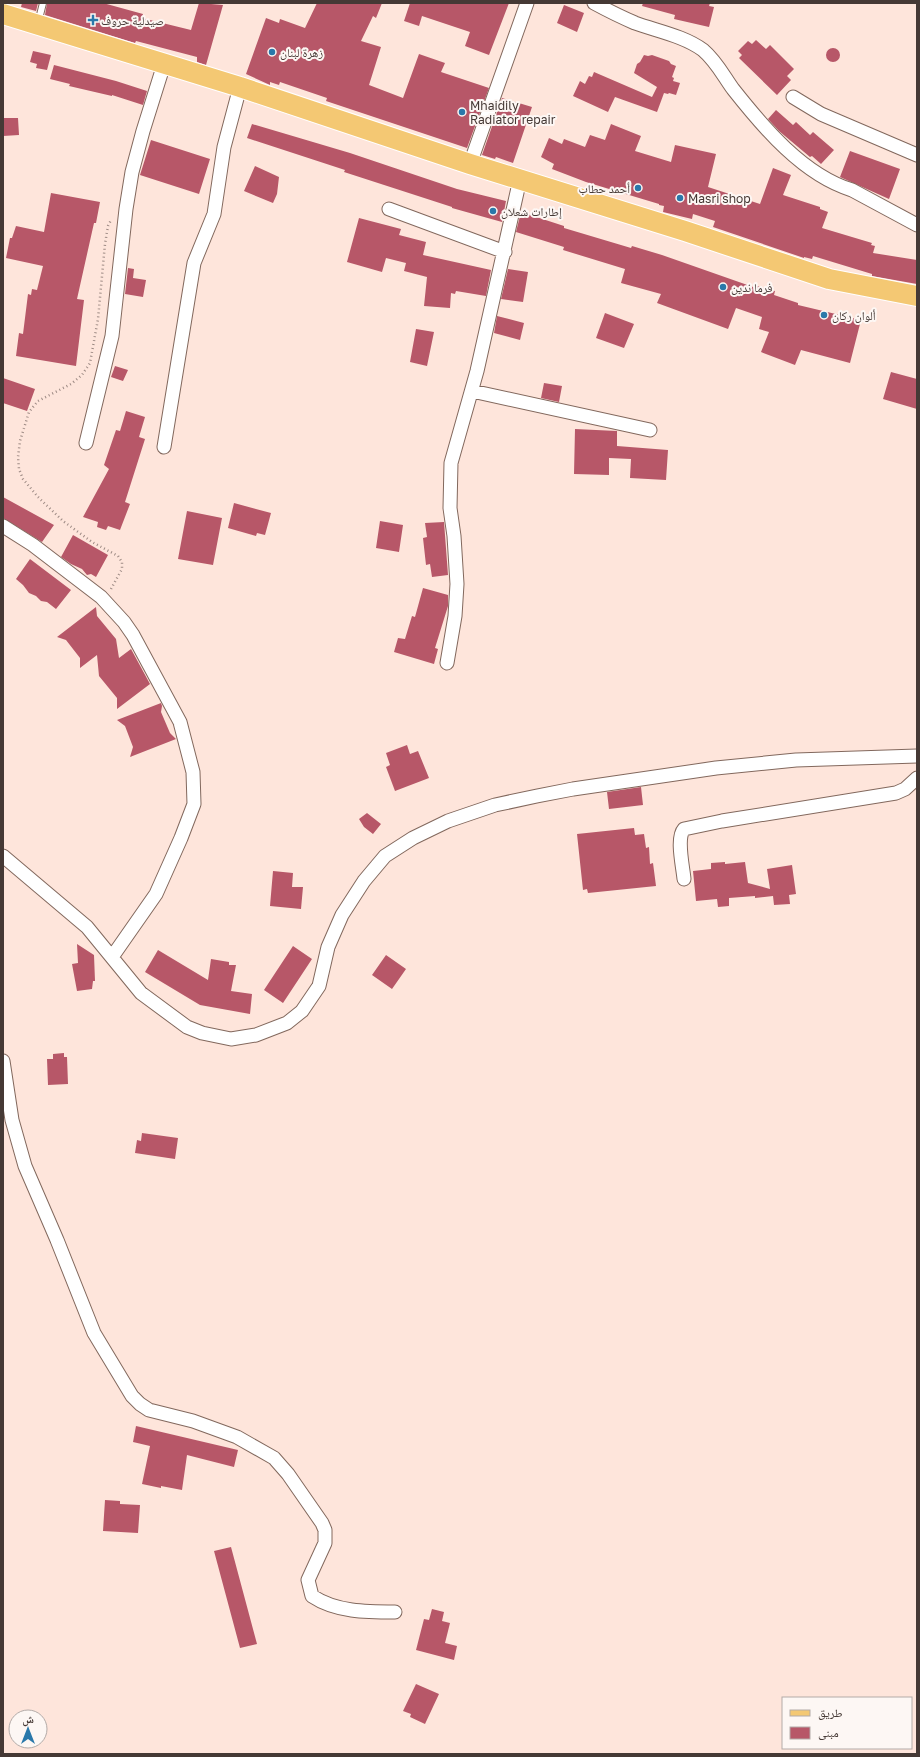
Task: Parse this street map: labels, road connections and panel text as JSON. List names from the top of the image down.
{
  "places": {
    "health": ["صيدلية حروف"],
    "other": [
      "زهرة لبنان",
      "Mhaidily Radiator repair",
      "أحمد حطاب",
      "Masri shop",
      "إطارات شعلان",
      "فرما ندين",
      "ألوان ركان"
    ]
  },
  "legend": ["طريق", "مبنى"],
  "north": "top"
}
